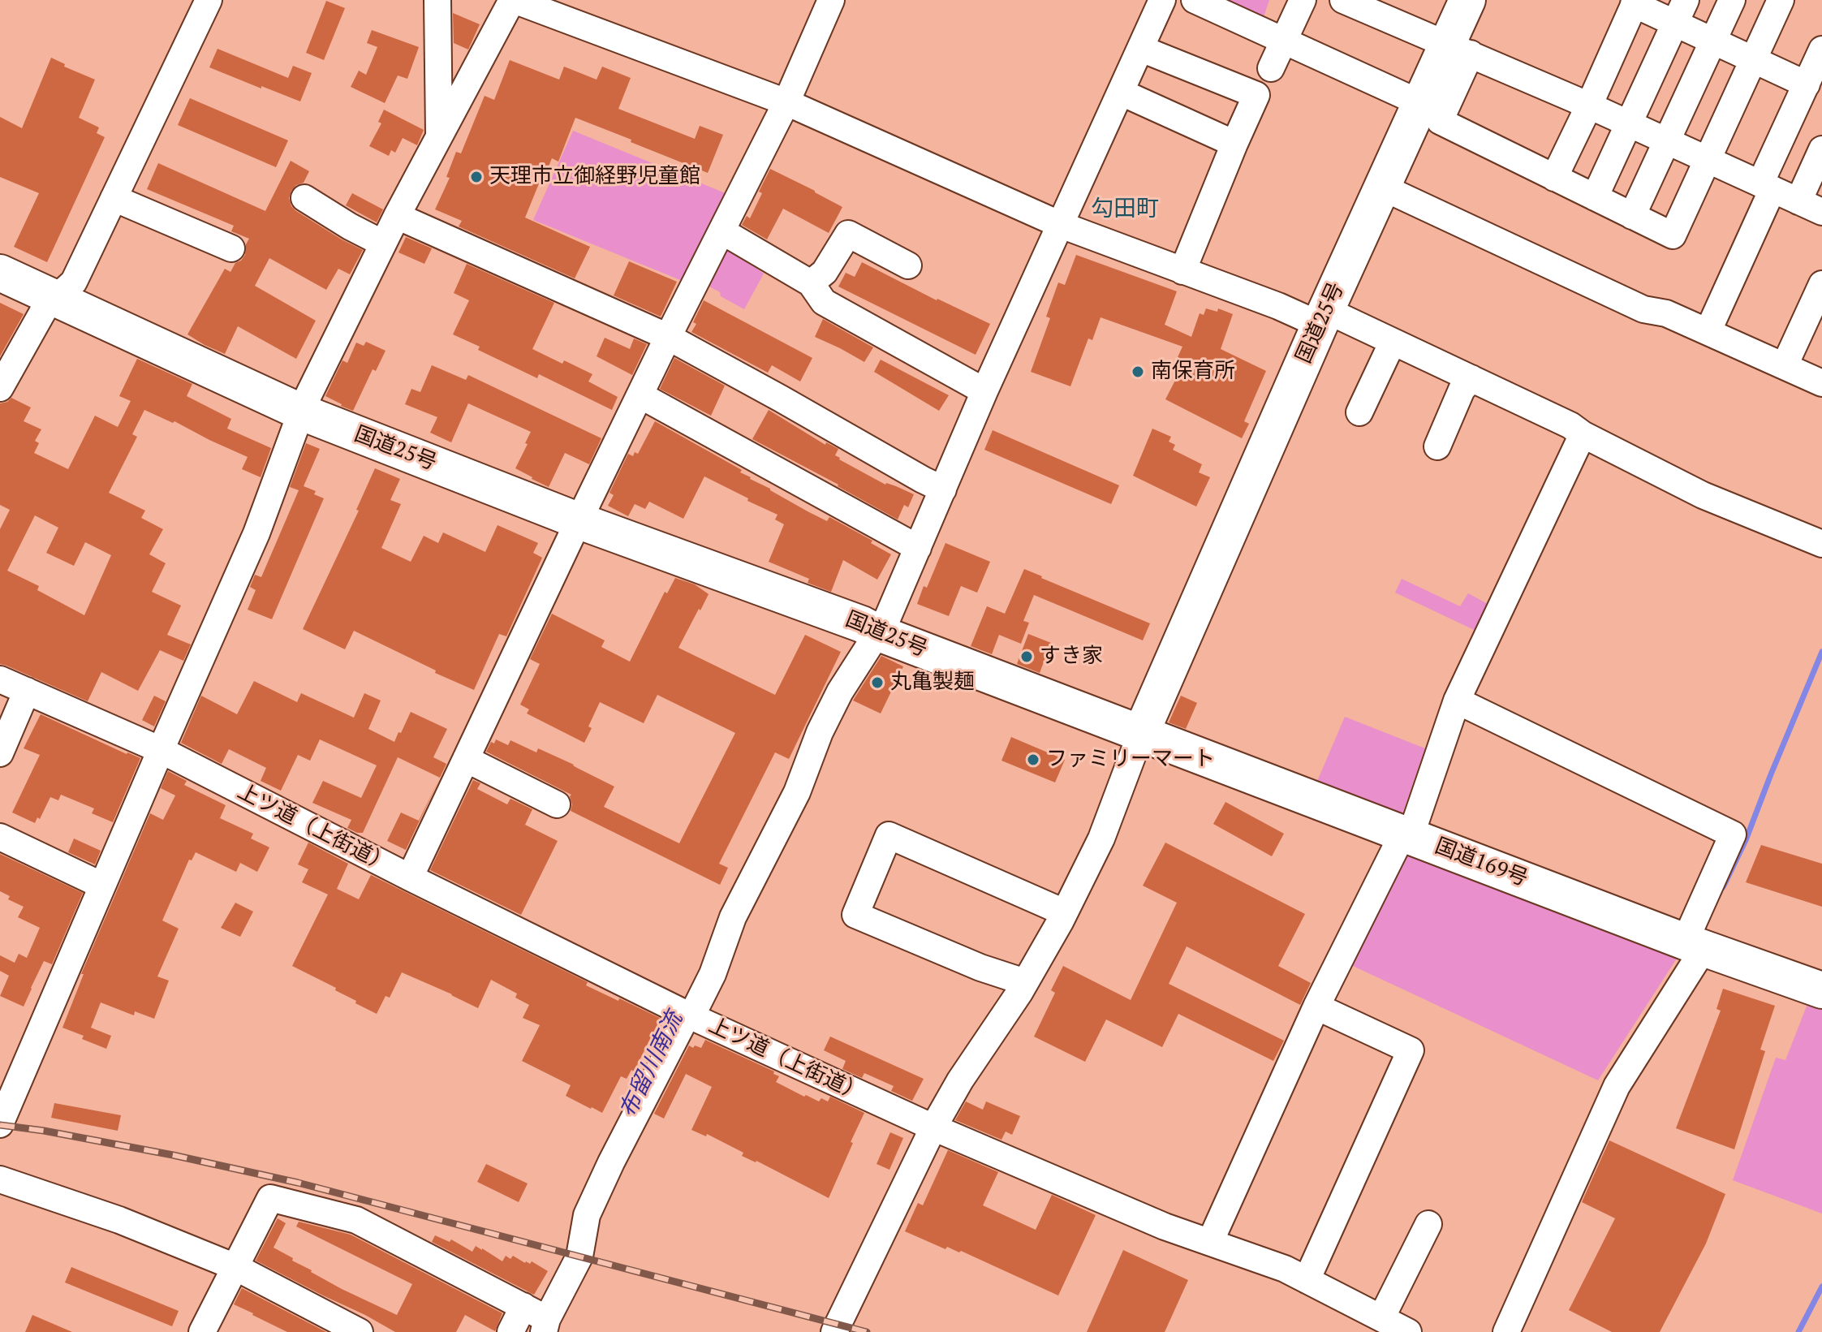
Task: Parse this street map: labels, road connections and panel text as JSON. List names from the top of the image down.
{
  "streets": {
    "highway": ["国道25号", "国道169号"],
    "street": ["上ツ道（上街道）"]
  },
  "crossings": [
    ["国道25号", "国道169号"]
  ],
  "districts": ["勾田町"],
  "water": ["布留川南流"],
  "places": [
    "天理市立御経野児童館",
    "南保育所",
    "すき家",
    "丸亀製麺",
    "ファミリーマート"
  ]
}
